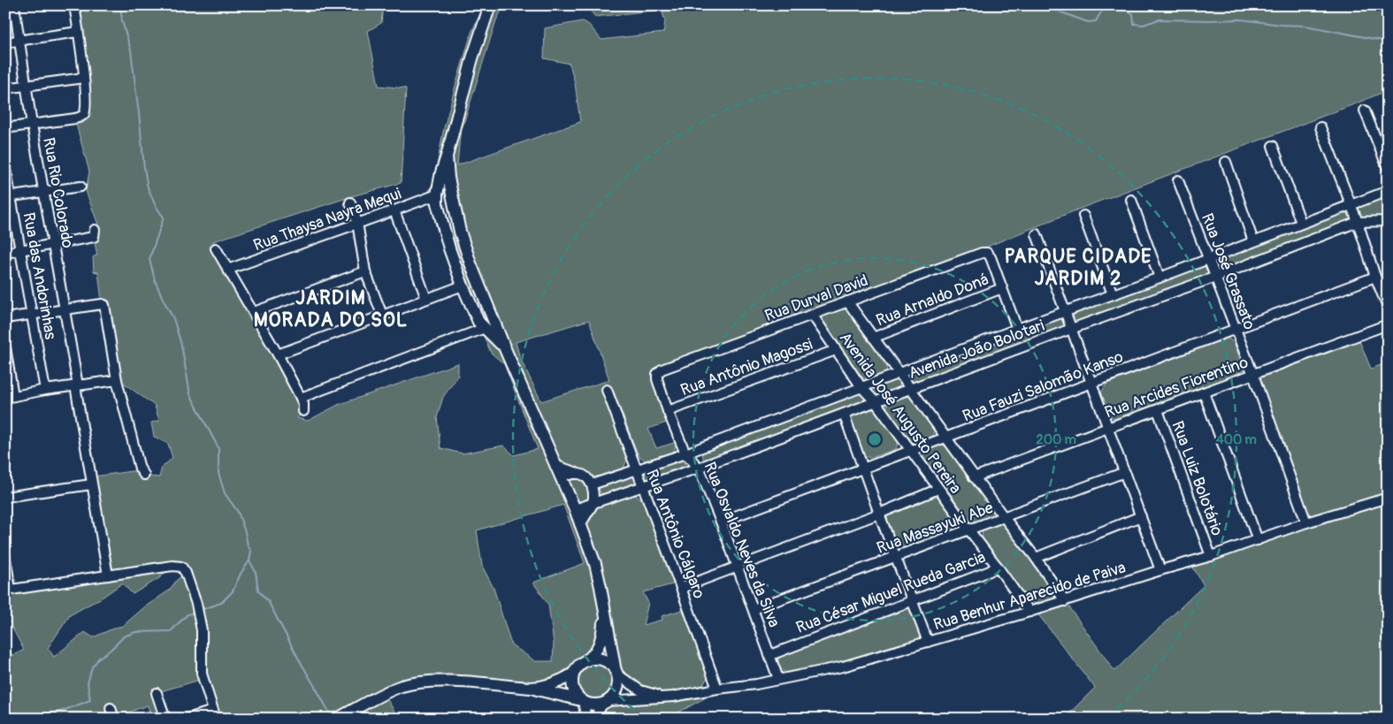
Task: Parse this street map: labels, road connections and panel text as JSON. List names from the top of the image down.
{
  "streets": {
    "street": [
      "Rua Rio Colorado",
      "Rua Thaysa Nayra Mequi",
      "Rua José Grassato",
      "Rua das Andorinhas",
      "Rua Durval David",
      "Rua Arnaldo Doná",
      "Avenida João Bolotari",
      "Rua Antônio Magossi",
      "Rua Fauzi Salomão Kanso",
      "Rua Arcides Fiorentino",
      "Avenida José Augusto Pereira",
      "Rua Luiz Bolotário",
      "Rua Massayuki Abe",
      "Rua Antônio Cálgaro",
      "Rua Osvaldo Neves da Silva",
      "Rua César Miguel Rueda Garcia",
      "Rua Benhur Aparecido de Paiva"
    ]
  },
  "crossings": [
    ["Rua José Grassato", "Avenida João Bolotari"],
    ["Rua José Grassato", "Rua Fauzi Salomão Kanso"],
    ["Rua José Grassato", "Rua Arcides Fiorentino"],
    ["Rua José Grassato", "Rua Benhur Aparecido de Paiva"],
    ["Rua Durval David", "Rua Arnaldo Doná"],
    ["Rua Durval David", "Avenida José Augusto Pereira"],
    ["Rua Durval David", "Rua Osvaldo Neves da Silva"],
    ["Rua Arnaldo Doná", "Avenida José Augusto Pereira"],
    ["Avenida João Bolotari", "Avenida José Augusto Pereira"],
    ["Avenida João Bolotari", "Rua Antônio Cálgaro"],
    ["Avenida João Bolotari", "Rua Osvaldo Neves da Silva"],
    ["Rua Antônio Magossi", "Avenida José Augusto Pereira"],
    ["Rua Antônio Magossi", "Rua Osvaldo Neves da Silva"],
    ["Rua Fauzi Salomão Kanso", "Avenida José Augusto Pereira"],
    ["Rua Fauzi Salomão Kanso", "Rua Osvaldo Neves da Silva"],
    ["Rua Arcides Fiorentino", "Avenida José Augusto Pereira"],
    ["Rua Arcides Fiorentino", "Rua Luiz Bolotário"],
    ["Avenida José Augusto Pereira", "Rua Massayuki Abe"],
    ["Avenida José Augusto Pereira", "Rua César Miguel Rueda Garcia"],
    ["Avenida José Augusto Pereira", "Rua Benhur Aparecido de Paiva"],
    ["Rua Luiz Bolotário", "Rua Benhur Aparecido de Paiva"],
    ["Rua Massayuki Abe", "Rua Osvaldo Neves da Silva"],
    ["Rua Antônio Cálgaro", "Rua Benhur Aparecido de Paiva"],
    ["Rua Osvaldo Neves da Silva", "Rua César Miguel Rueda Garcia"],
    ["Rua Osvaldo Neves da Silva", "Rua Benhur Aparecido de Paiva"]
  ],
  "districts": ["PARQUE CIDADE JARDIM 2", "JARDIM MORADA DO SOL"],
  "rings": ["200 m", "400 m"]
}
